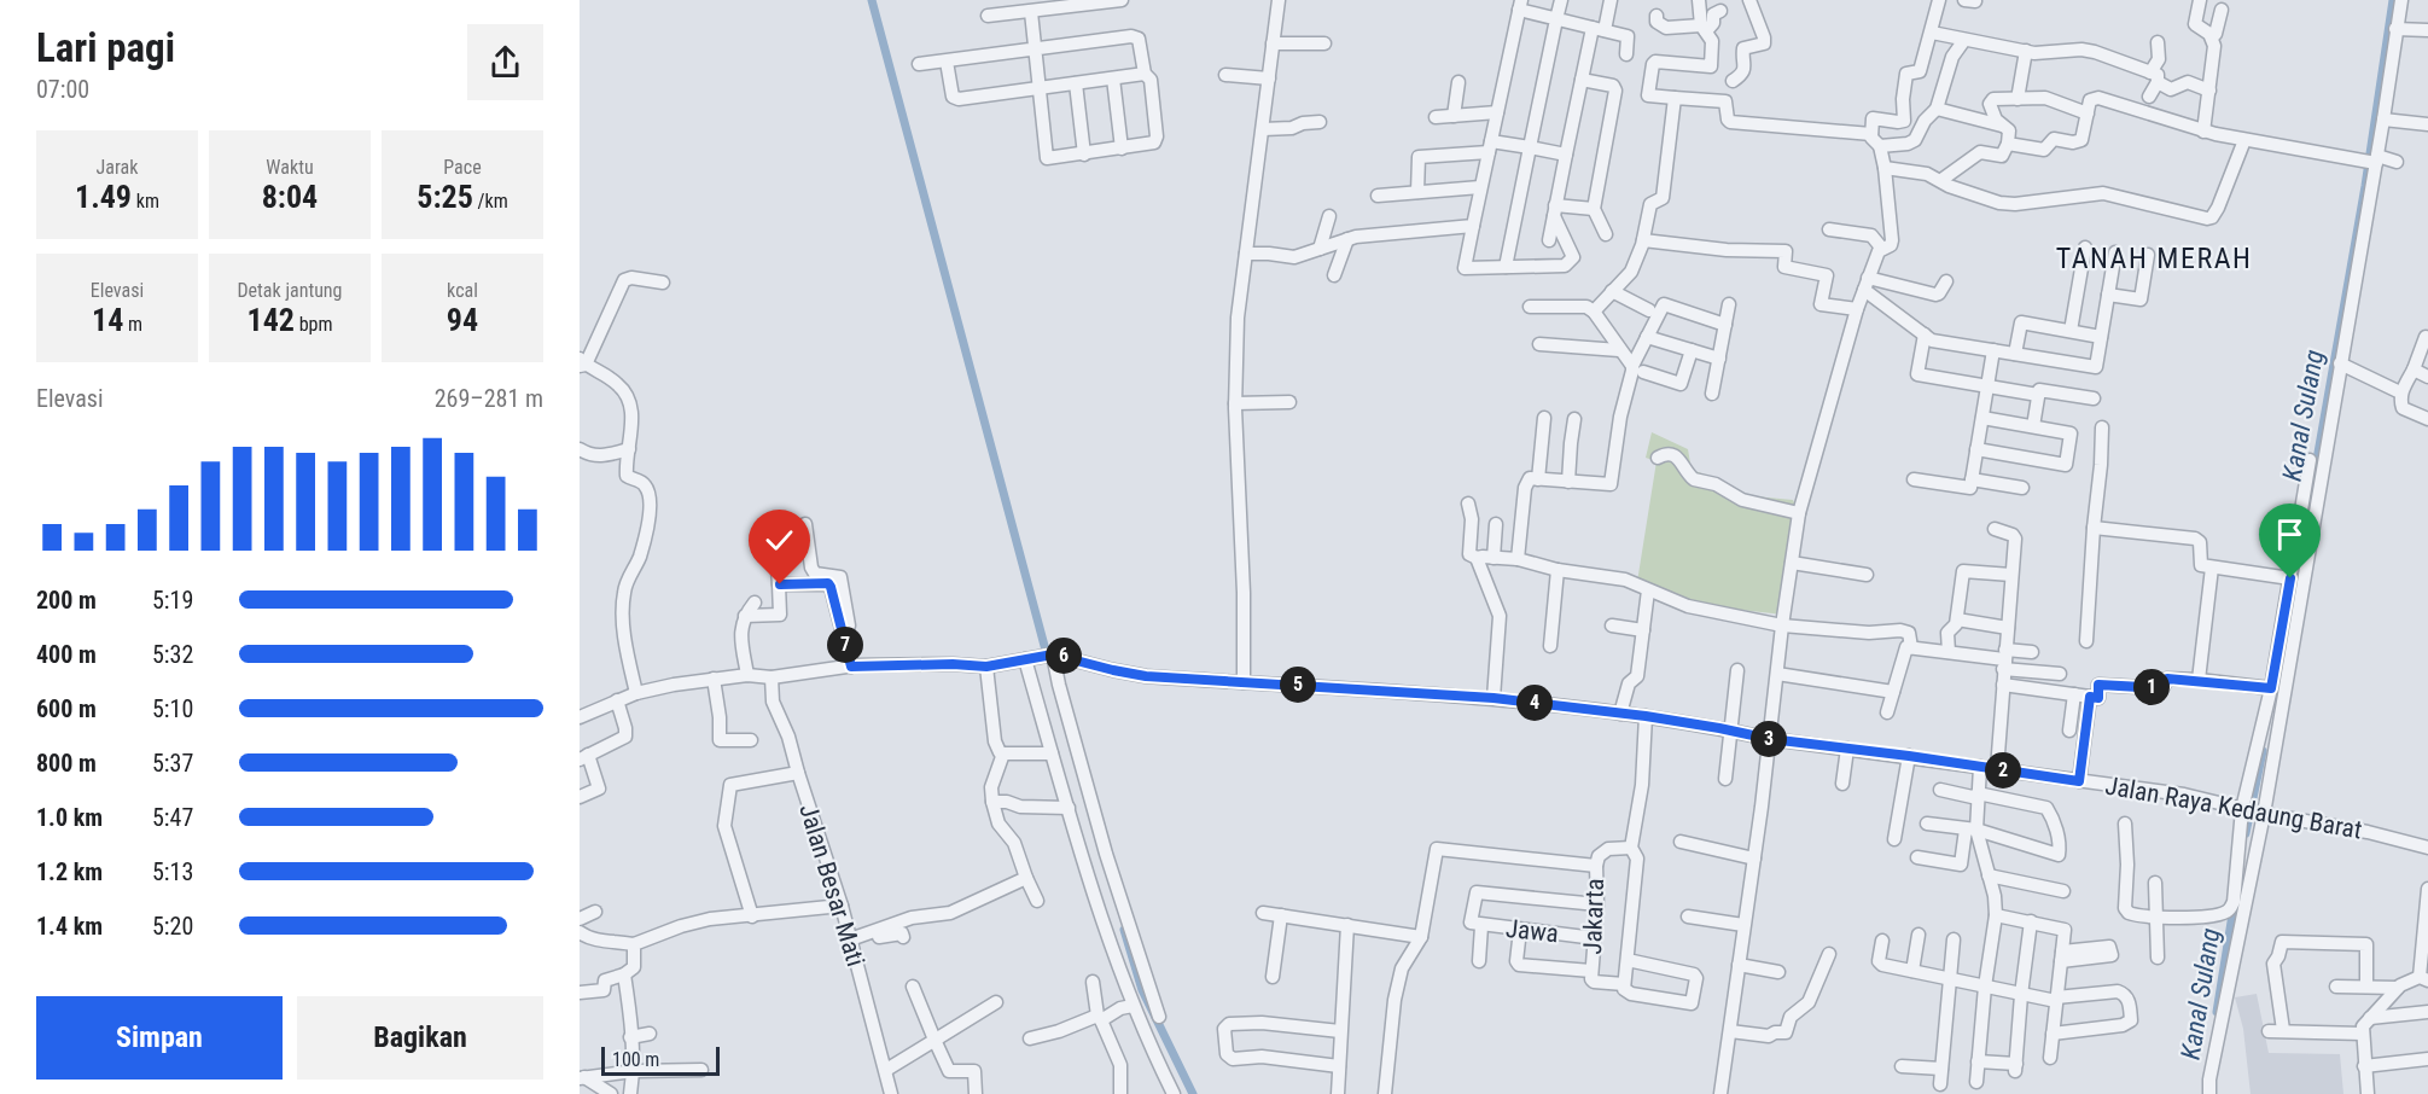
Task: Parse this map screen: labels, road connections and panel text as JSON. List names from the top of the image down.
{
  "streets": {
    "street": [
      "Jalan Raya Kedaung Barat",
      "Jalan Besar Mati",
      "Jakarta",
      "Jawa"
    ]
  },
  "crossings": [
    ["Jalan Raya Kedaung Barat", "Jakarta"],
    ["Jakarta", "Jawa"]
  ],
  "districts": ["TANAH MERAH"],
  "water": ["Kanal Sulang"],
  "scale_bar": "100 m",
  "page": {
    "heading": ["Lari pagi", "07:00"],
    "stats": [
      ["Jarak", "1.49 km"],
      ["Waktu", "8:04"],
      ["Pace", "5:25 /km"],
      ["Elevasi", "14 m"],
      ["Detak jantung", "142 bpm"],
      ["kcal", "94"]
    ],
    "chart": ["Elevasi", "269–281 m"],
    "list": [
      {
        "name": "200 m",
        "note": "5:19"
      },
      {
        "name": "400 m",
        "note": "5:32"
      },
      {
        "name": "600 m",
        "note": "5:10"
      },
      {
        "name": "800 m",
        "note": "5:37"
      },
      {
        "name": "1.0 km",
        "note": "5:47"
      },
      {
        "name": "1.2 km",
        "note": "5:13"
      },
      {
        "name": "1.4 km",
        "note": "5:20"
      }
    ],
    "pins": [
      "7",
      "6",
      "5",
      "1",
      "4",
      "3",
      "2"
    ],
    "buttons": ["Simpan", "Bagikan"],
    "scale": "100 m"
  }
}
